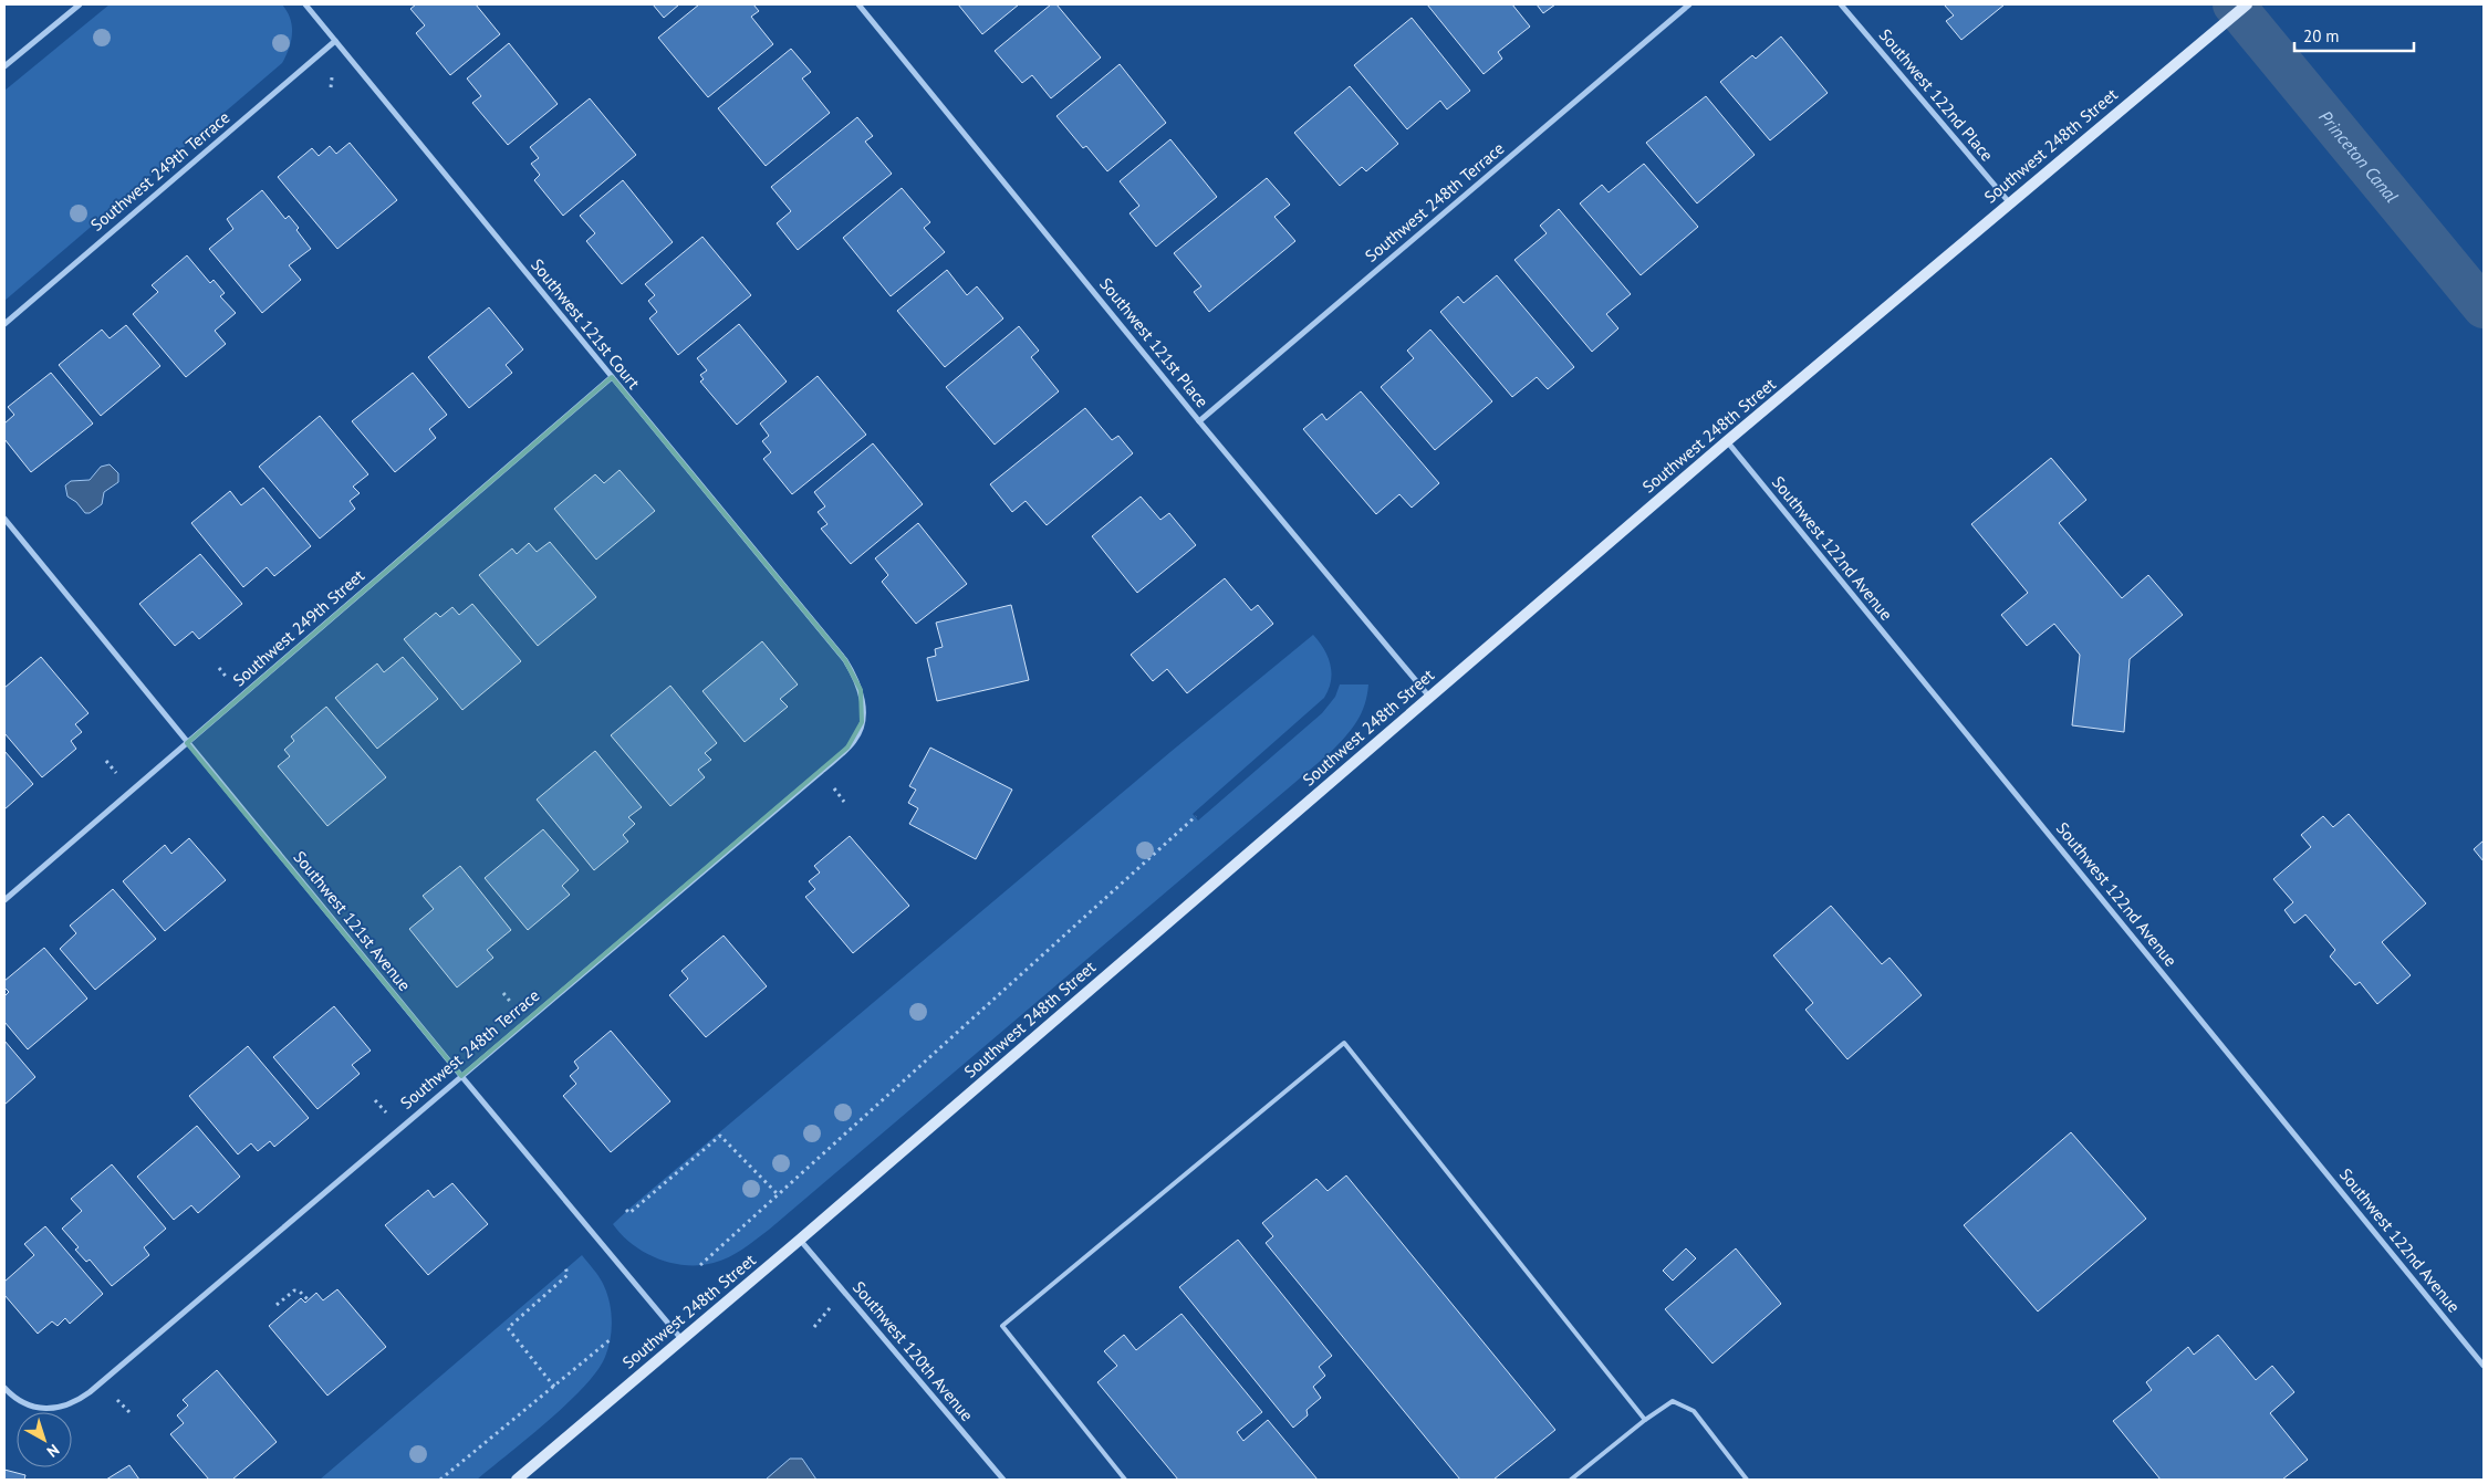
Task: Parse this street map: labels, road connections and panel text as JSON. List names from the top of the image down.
{
  "streets": {
    "street": [
      "Southwest 122nd Place",
      "Southwest 248th Street",
      "Southwest 249th Terrace",
      "Southwest 248th Terrace",
      "Southwest 121st Court",
      "Southwest 121st Place",
      "Southwest 122nd Avenue",
      "Southwest 249th Street",
      "Southwest 121st Avenue",
      "Southwest 120th Avenue"
    ]
  },
  "crossings": [
    ["Southwest 122nd Place", "Southwest 248th Street"],
    ["Southwest 248th Street", "Southwest 121st Place"],
    ["Southwest 248th Street", "Southwest 122nd Avenue"],
    ["Southwest 248th Street", "Southwest 121st Avenue"],
    ["Southwest 248th Street", "Southwest 120th Avenue"],
    ["Southwest 249th Terrace", "Southwest 121st Court"],
    ["Southwest 248th Terrace", "Southwest 121st Court"],
    ["Southwest 248th Terrace", "Southwest 121st Place"],
    ["Southwest 248th Terrace", "Southwest 121st Avenue"],
    ["Southwest 121st Court", "Southwest 249th Street"],
    ["Southwest 249th Street", "Southwest 121st Avenue"]
  ],
  "water": ["Princeton Canal"],
  "scale_bar": "20 m",
  "north": "bottom right"
}
